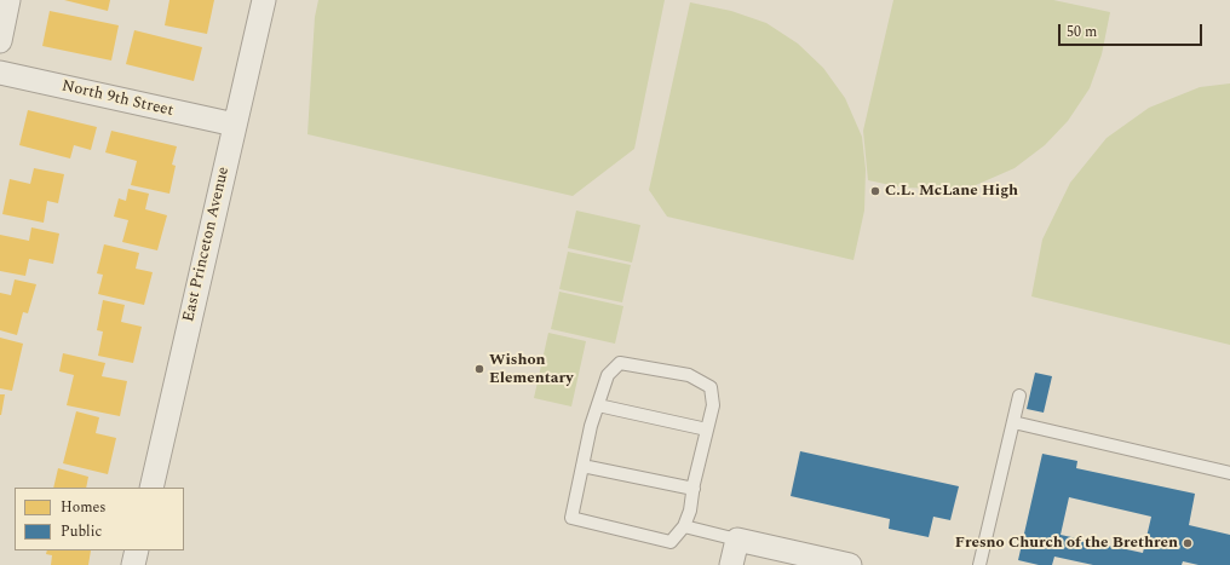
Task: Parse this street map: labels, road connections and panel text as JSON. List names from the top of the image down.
{
  "streets": {
    "street": ["North 9th Street", "East Princeton Avenue"]
  },
  "crossings": [
    ["North 9th Street", "East Princeton Avenue"]
  ],
  "places": ["C.L. McLane High", "Wishon Elementary", "Fresno Church of the Brethren"],
  "legend": ["Homes", "Public"],
  "scale_bar": "50 m"
}
